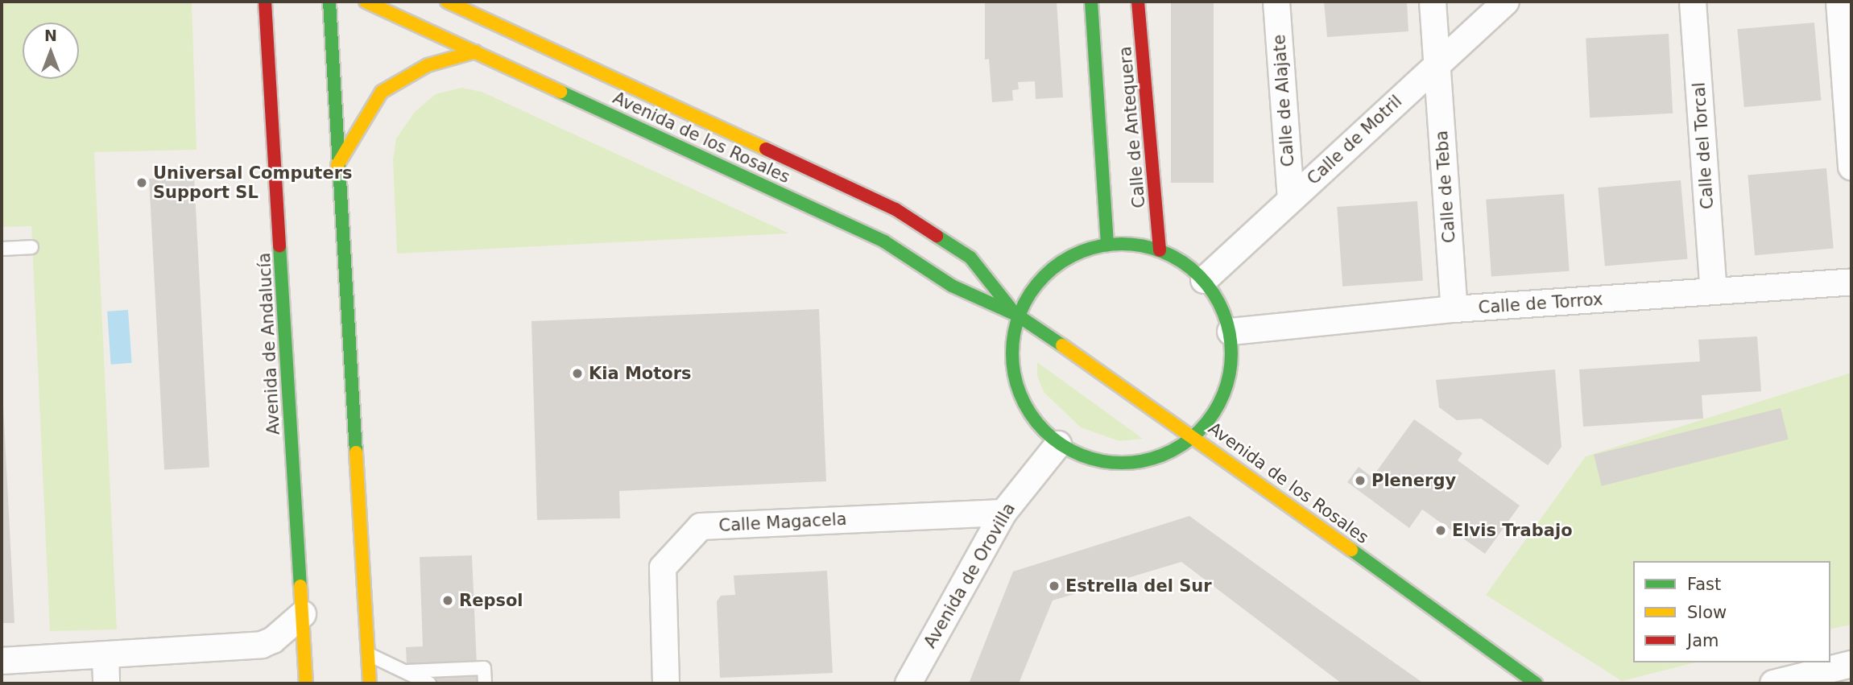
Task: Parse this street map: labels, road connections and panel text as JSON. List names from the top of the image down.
{
  "streets": {
    "main road": ["Calle de Antequera", "Avenida de los Rosales", "Avenida de Andalucía"],
    "street": [
      "Calle de Alajate",
      "Calle de Motril",
      "Calle del Torcal",
      "Calle de Teba",
      "Calle de Torrox",
      "Calle Magacela",
      "Avenida de Orovilla"
    ]
  },
  "crossings": [
    ["Calle de Alajate", "Calle de Motril"],
    ["Calle de Motril", "Calle de Teba"],
    ["Calle del Torcal", "Calle de Torrox"],
    ["Calle de Teba", "Calle de Torrox"],
    ["Calle Magacela", "Avenida de Orovilla"]
  ],
  "places": [
    "Universal Computers Support SL",
    "Kia Motors",
    "Plenergy",
    "Elvis Trabajo",
    "Estrella del Sur",
    "Repsol"
  ],
  "legend": ["Fast", "Slow", "Jam"],
  "north": "top"
}
